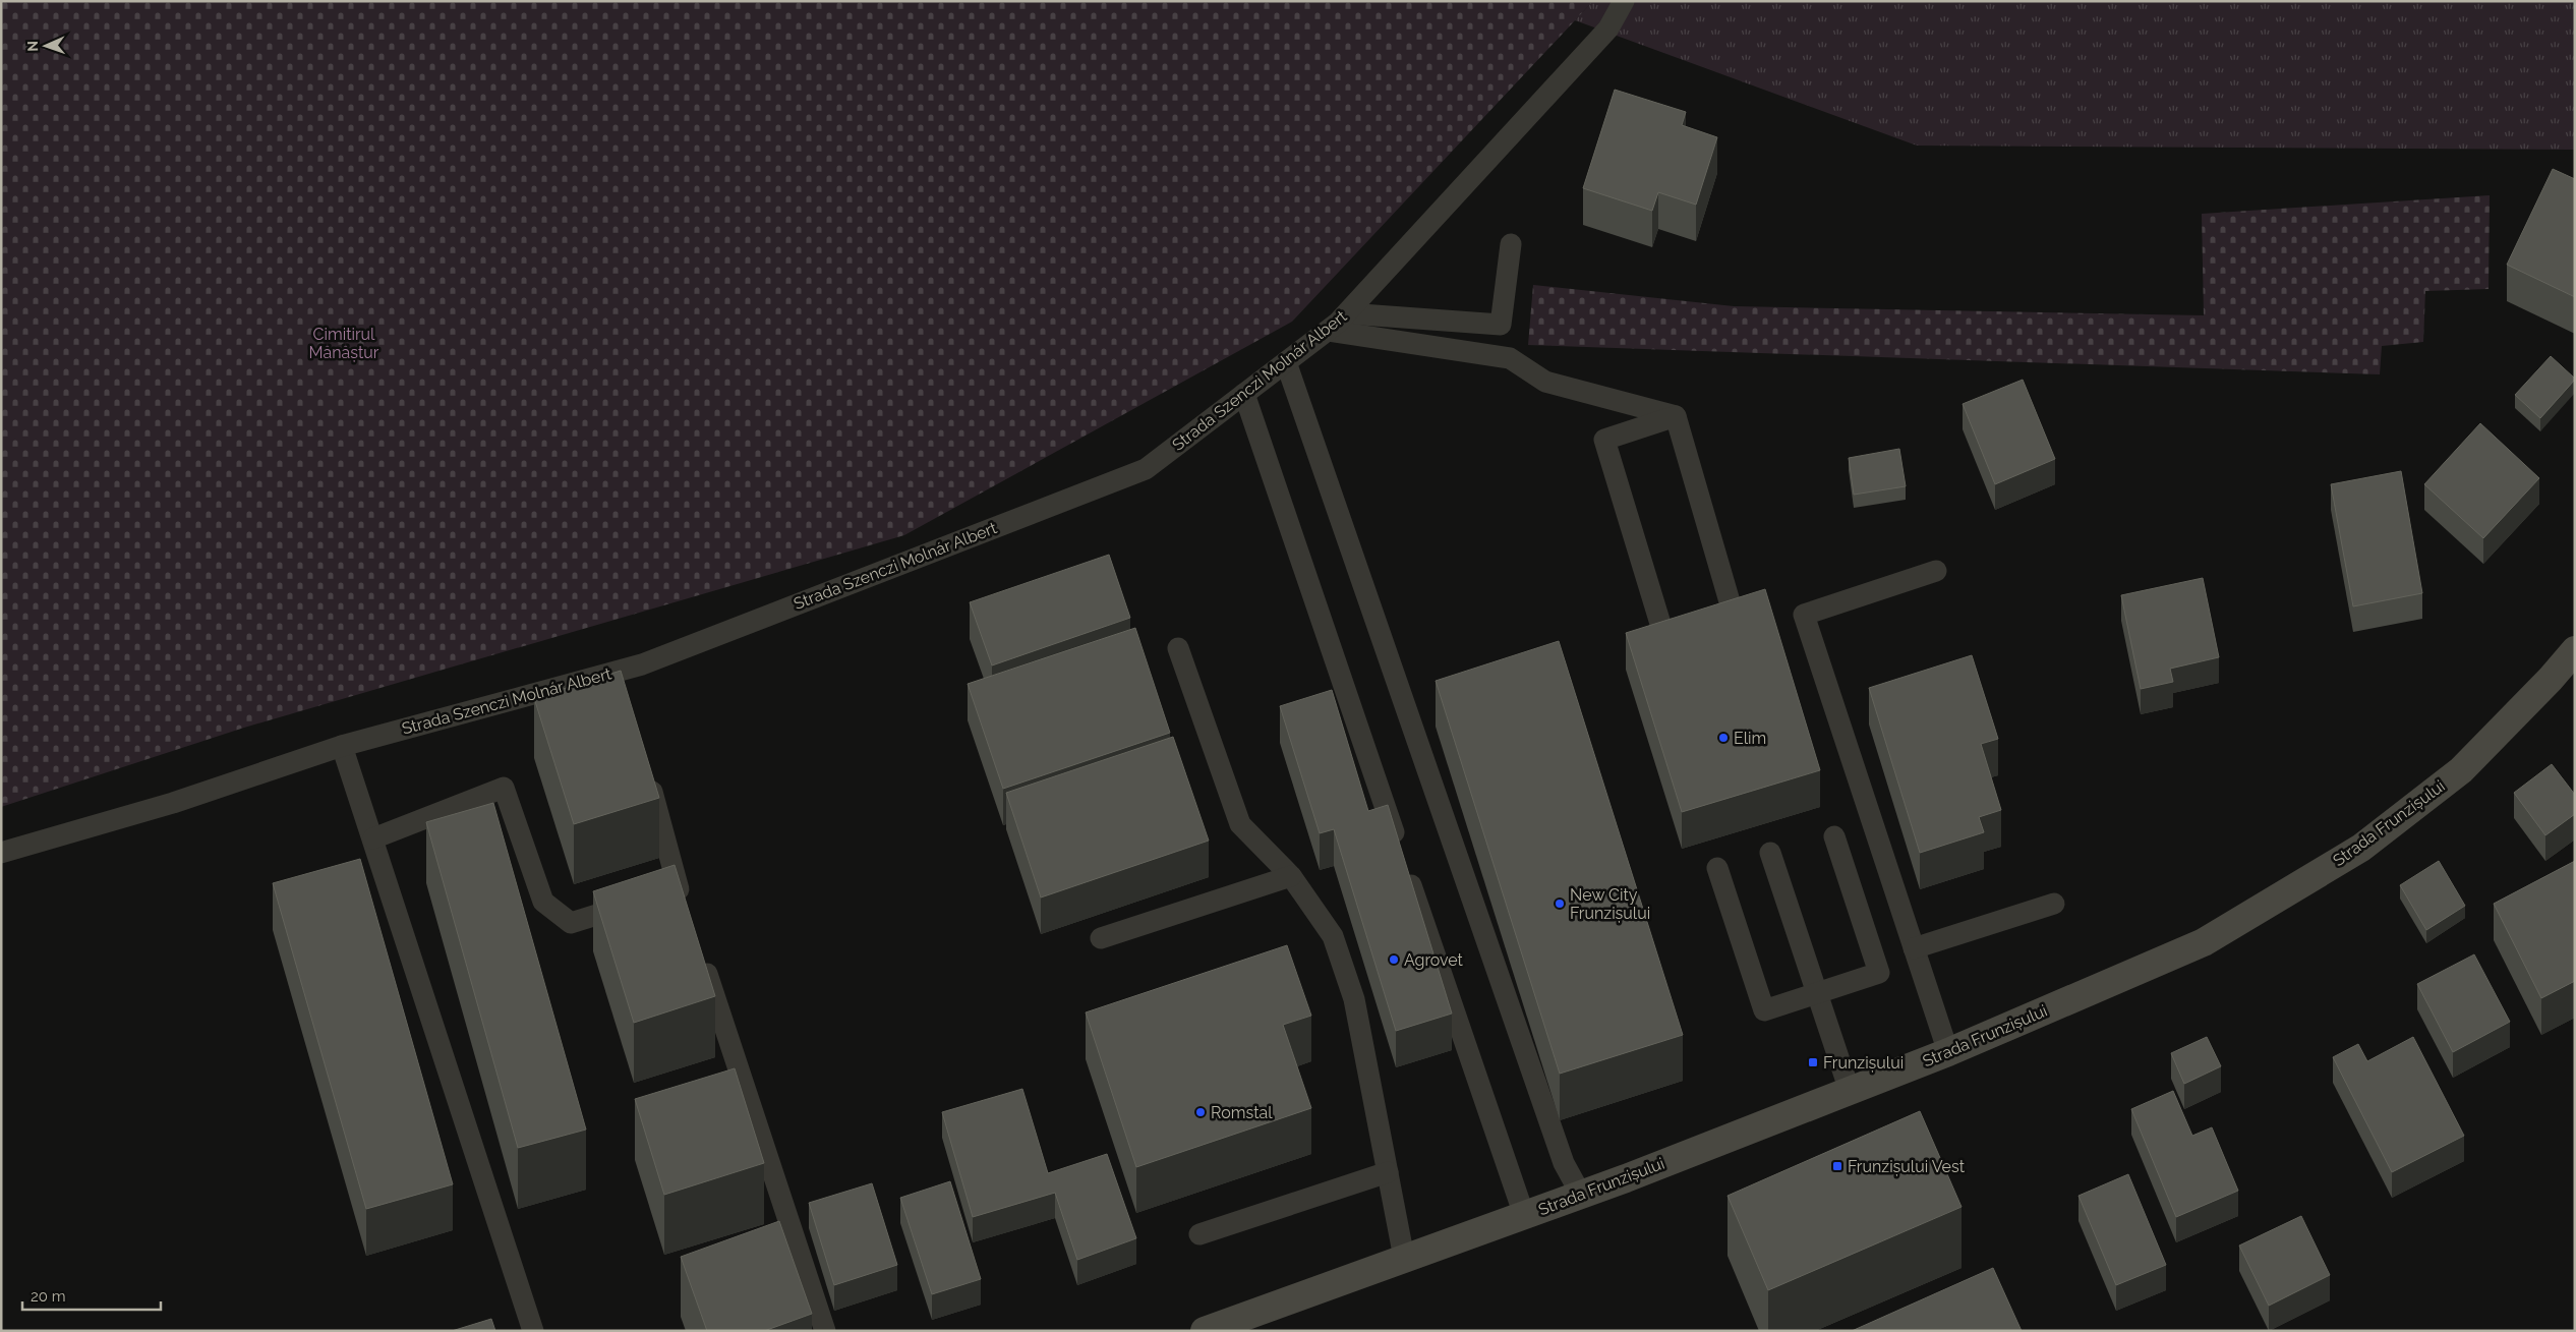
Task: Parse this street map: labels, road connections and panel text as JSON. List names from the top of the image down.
{
  "streets": {
    "main road": ["Strada Frunzișului"],
    "lane": ["Strada Szenczi Molnár Albert"]
  },
  "parks": ["Cimitirul Mănăștur"],
  "places": {
    "other": [
      "Elim",
      "New City Frunzișului",
      "Agrovet",
      "Romstal"
    ],
    "transit": ["Frunzișului", "Frunzișului Vest"]
  },
  "scale_bar": "20 m",
  "north": "left"
}
